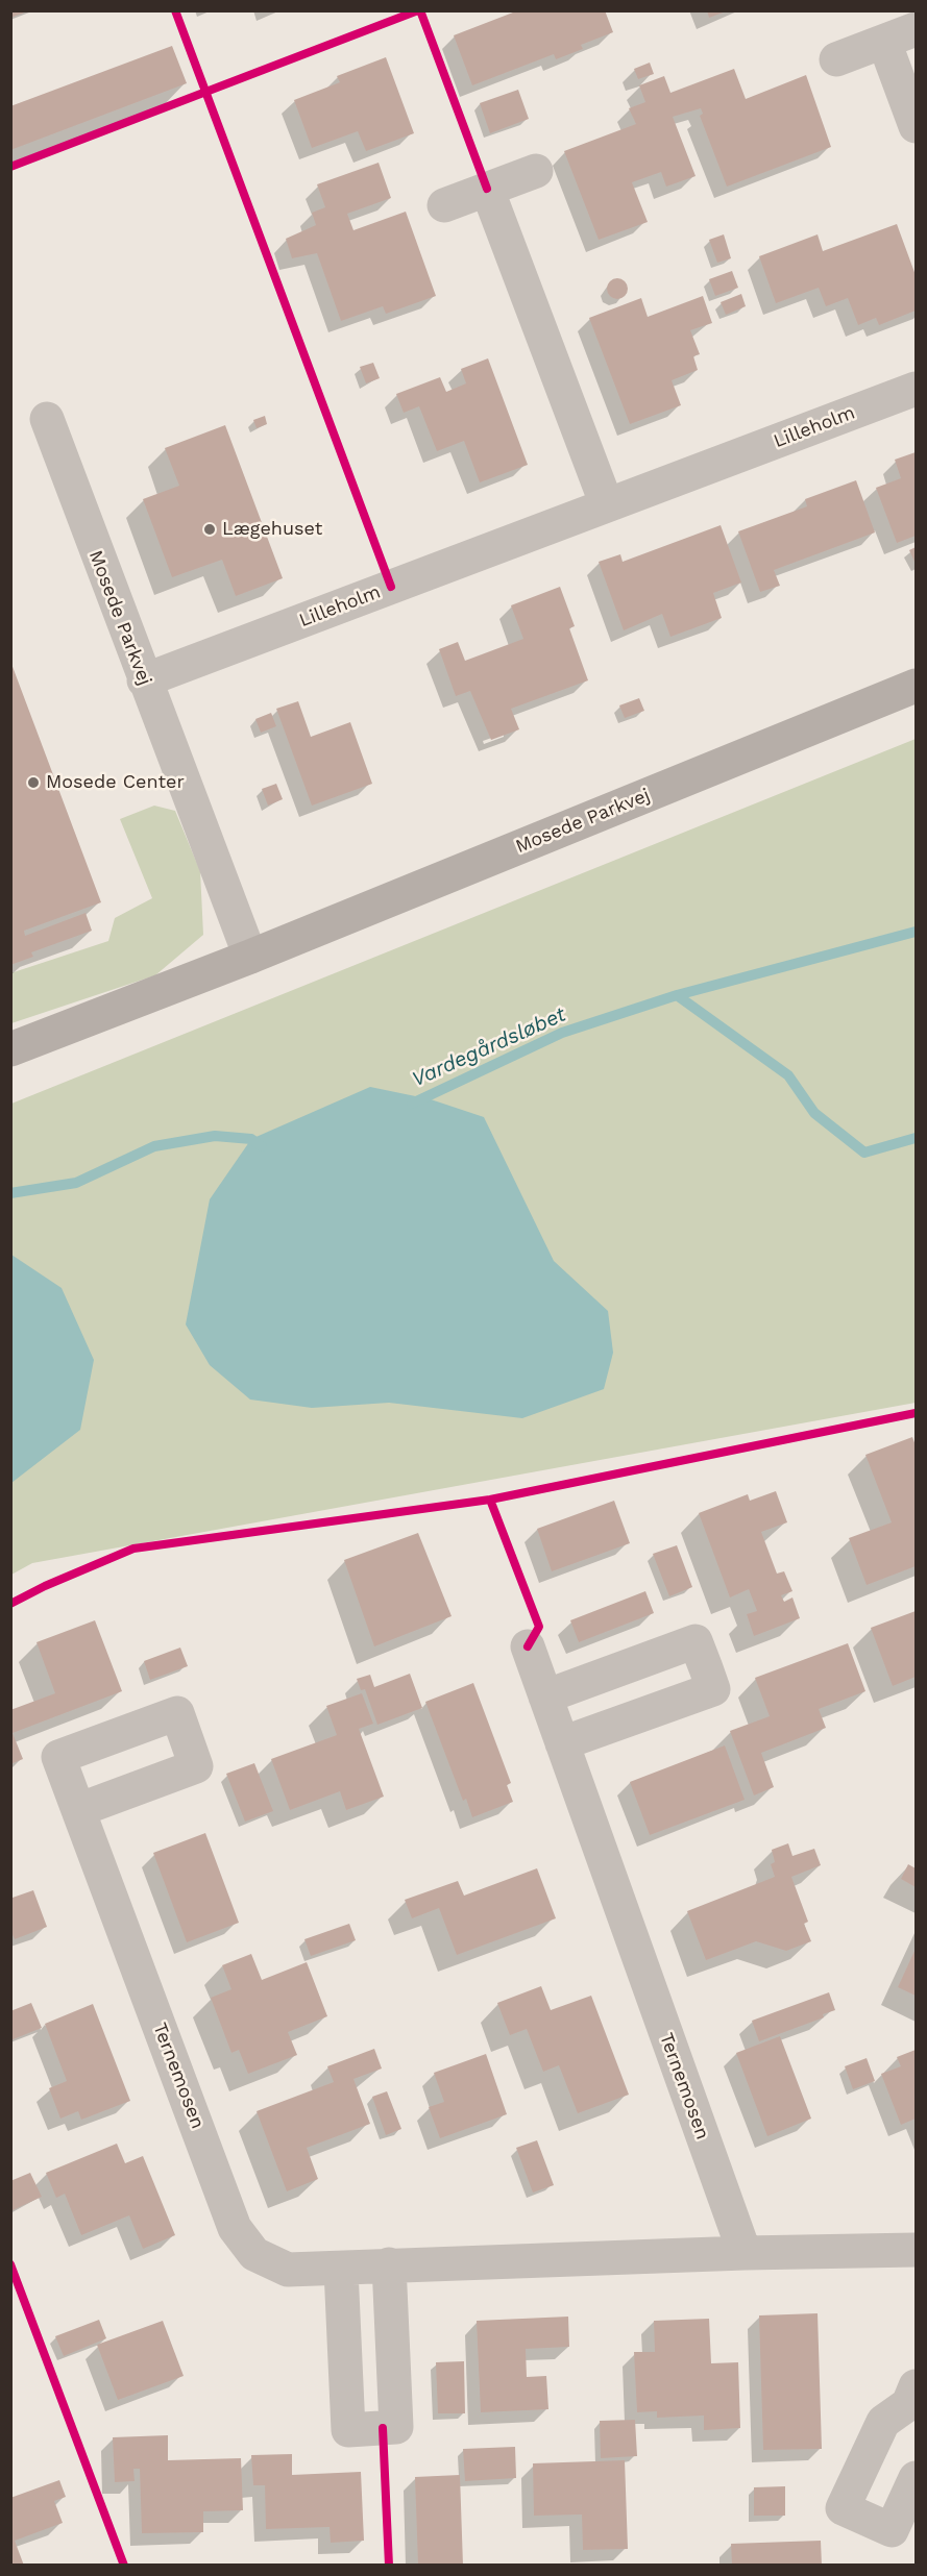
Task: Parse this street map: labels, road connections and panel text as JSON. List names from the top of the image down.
{
  "streets": {
    "street": ["Lilleholm", "Mosede Parkvej", "Ternemosen"]
  },
  "crossings": [
    ["Lilleholm", "Mosede Parkvej"]
  ],
  "water": ["Vardegårdsløbet"],
  "places": ["Lægehuset", "Mosede Center"]
}
